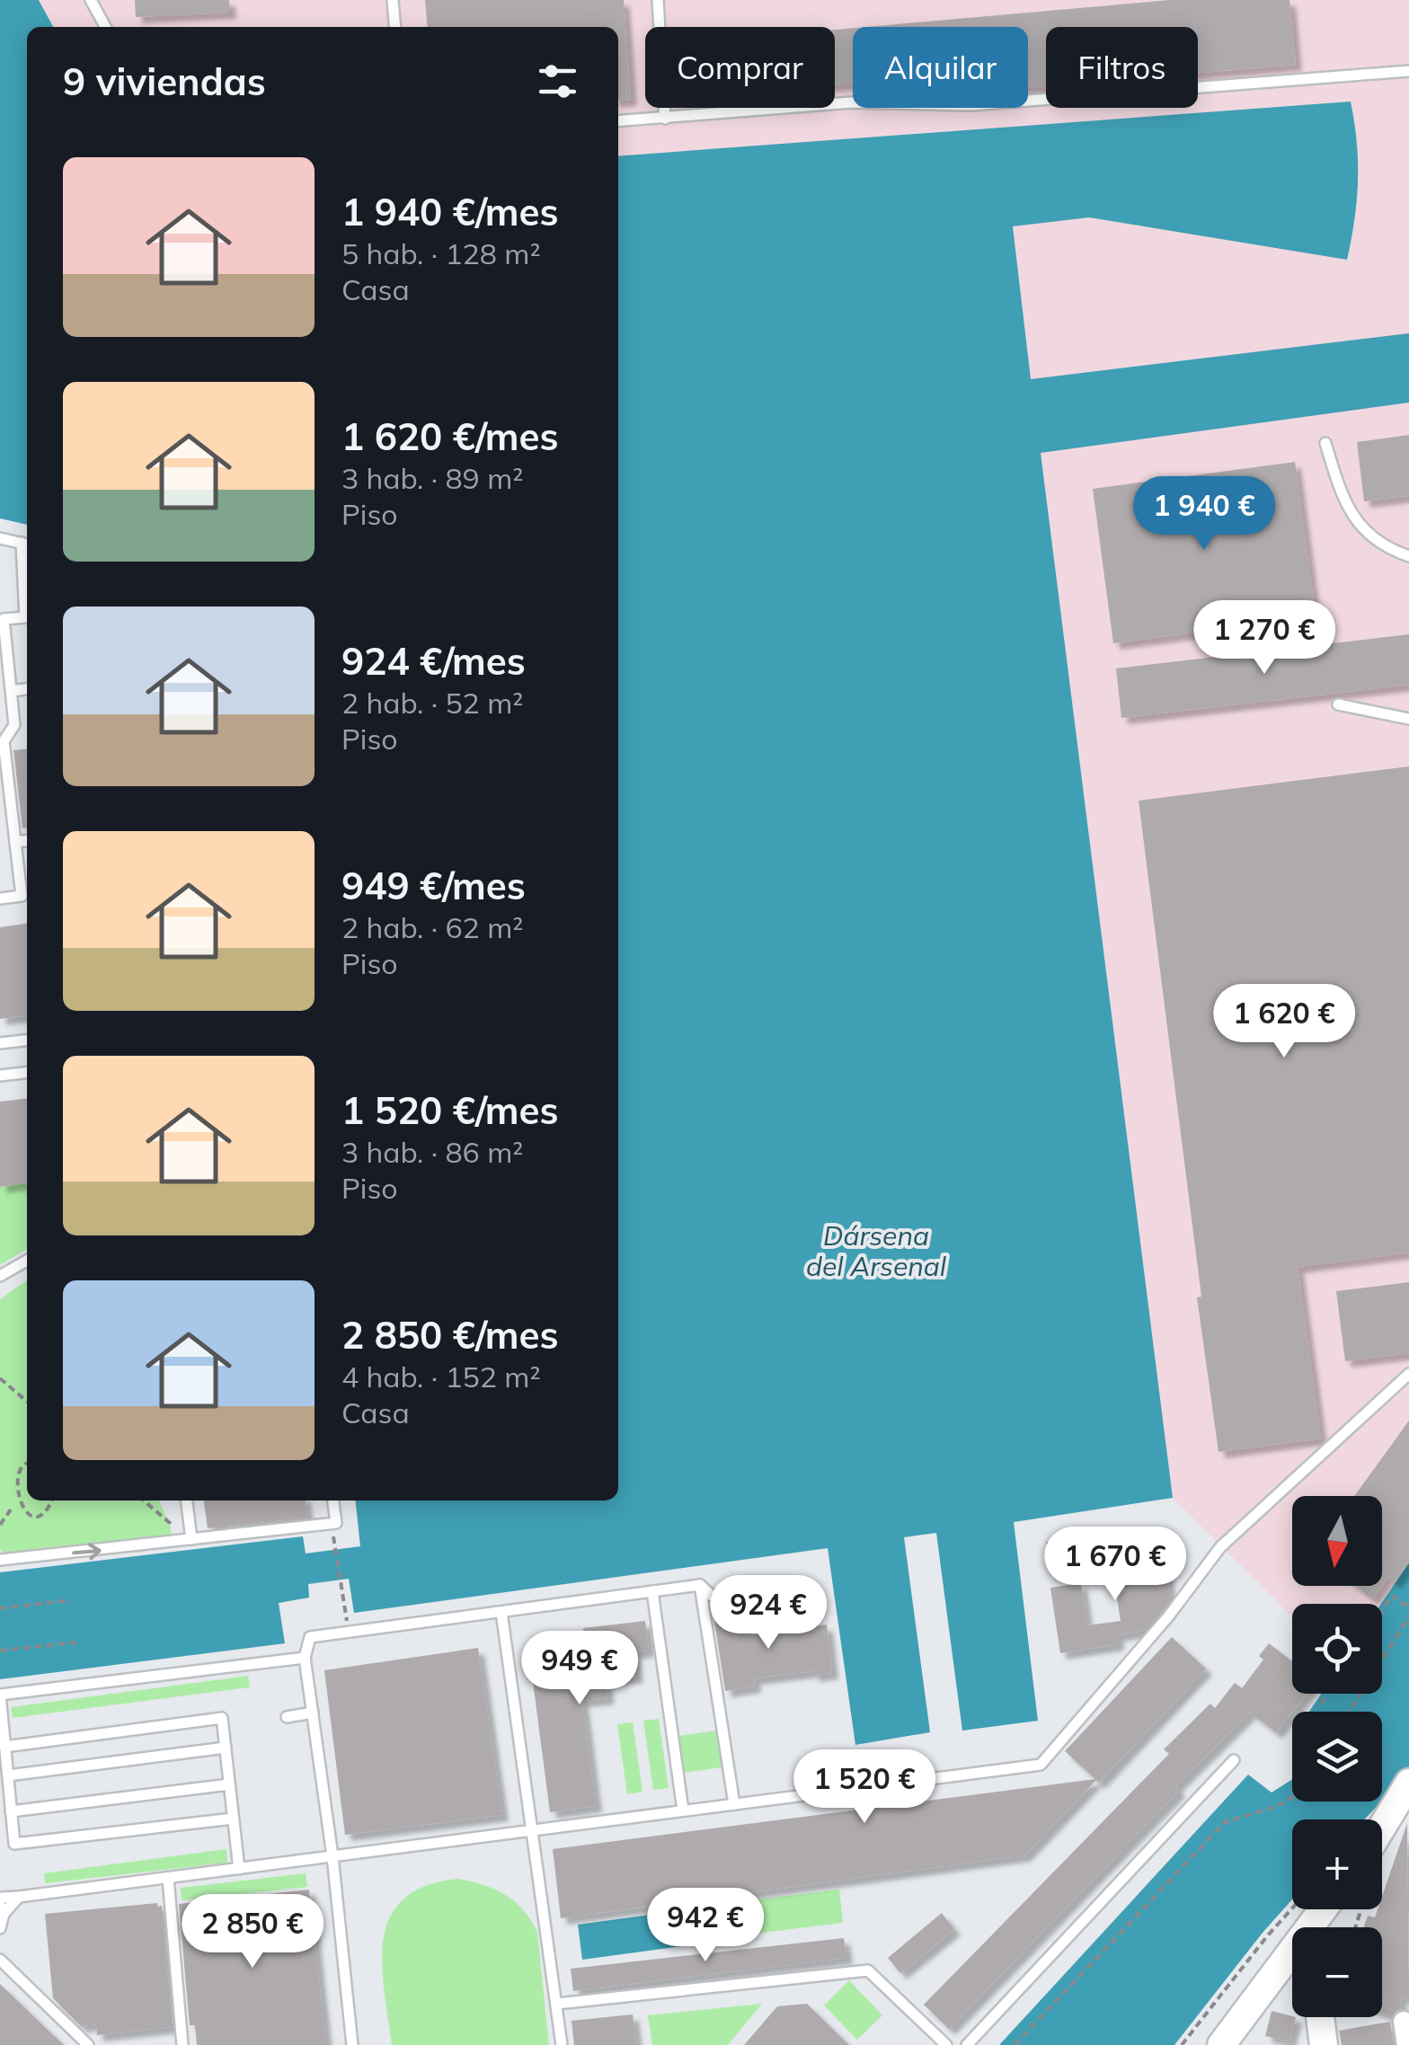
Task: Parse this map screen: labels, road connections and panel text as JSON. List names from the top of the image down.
{
  "water": ["Dársena del Arsenal"],
  "north": "bottom",
  "page": {
    "chip": ["Comprar", "Alquilar", "Filtros"],
    "heading": "9 viviendas",
    "list": [
      {
        "name": "1 940 €/mes",
        "note": "5 hab. · 128 m² · Casa"
      },
      {
        "name": "1 620 €/mes",
        "note": "3 hab. · 89 m² · Piso"
      },
      {
        "name": "924 €/mes",
        "note": "2 hab. · 52 m² · Piso"
      },
      {
        "name": "949 €/mes",
        "note": "2 hab. · 62 m² · Piso"
      },
      {
        "name": "1 520 €/mes",
        "note": "3 hab. · 86 m² · Piso"
      },
      {
        "name": "2 850 €/mes",
        "note": "4 hab. · 152 m² · Casa"
      }
    ],
    "price": [
      "1 940 €",
      "1 270 €",
      "1 620 €",
      "1 670 €",
      "924 €",
      "949 €",
      "1 520 €",
      "942 €",
      "2 850 €"
    ],
    "map_buttons": ["+", "−"]
  }
}
